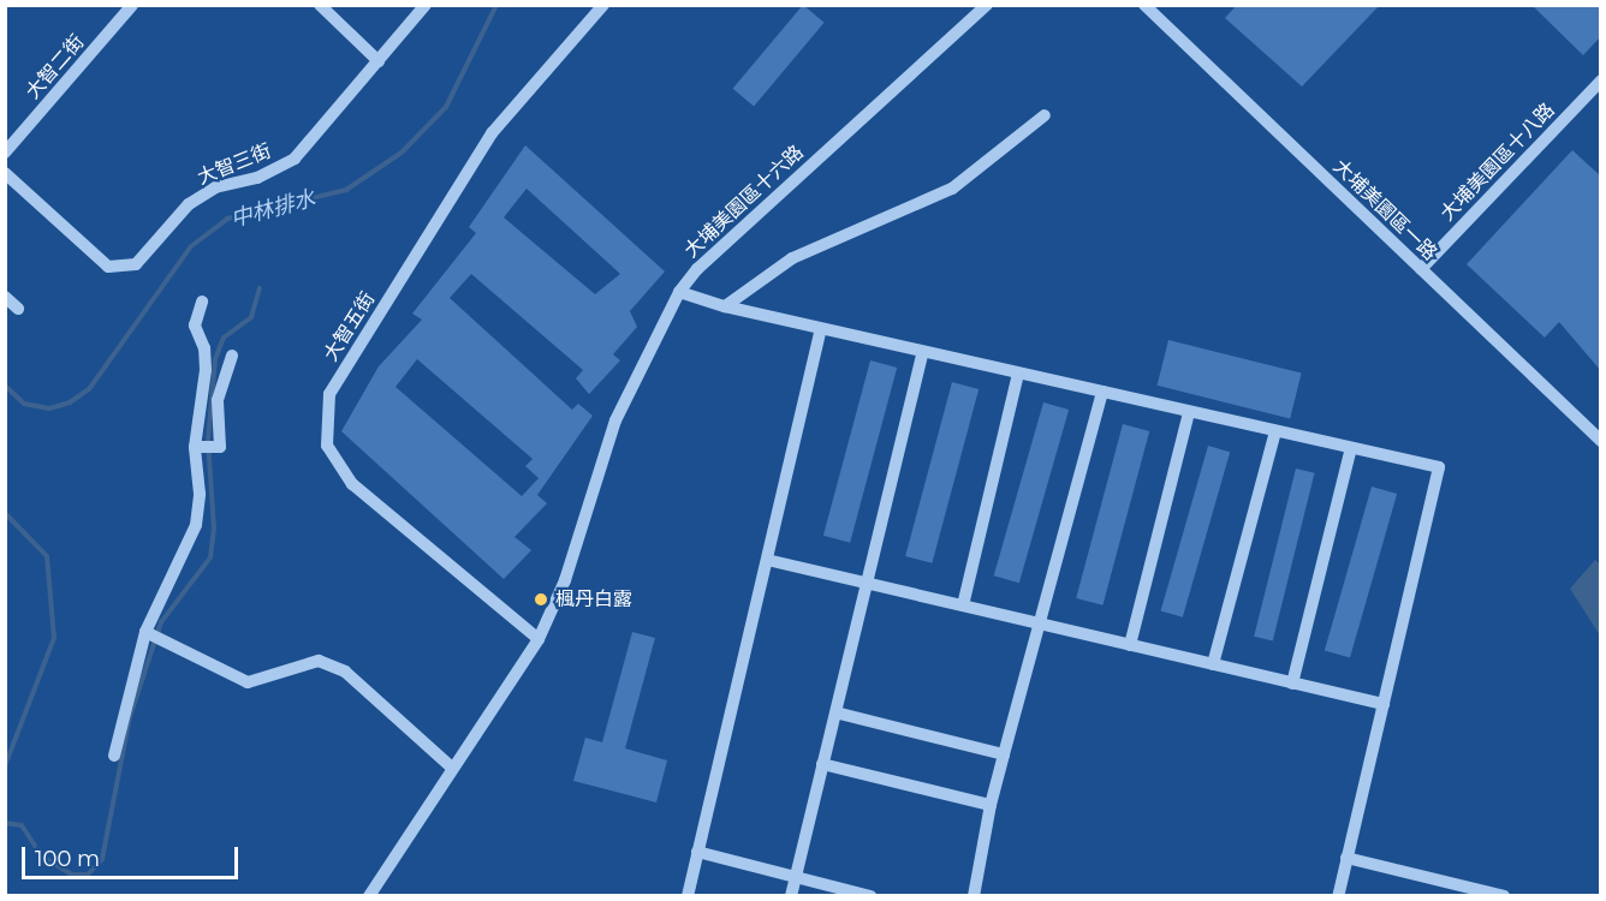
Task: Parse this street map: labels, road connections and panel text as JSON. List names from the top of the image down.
{
  "streets": {
    "street": [
      "大智二街",
      "大埔美園區十八路",
      "大智三街",
      "大埔美園區十六路",
      "大埔美園區一路",
      "大智五街"
    ]
  },
  "crossings": [
    ["大埔美園區十八路", "大埔美園區一路"],
    ["大埔美園區十六路", "大智五街"]
  ],
  "water": ["中林排水"],
  "places": ["楓丹白露"],
  "scale_bar": "100 m"
}
